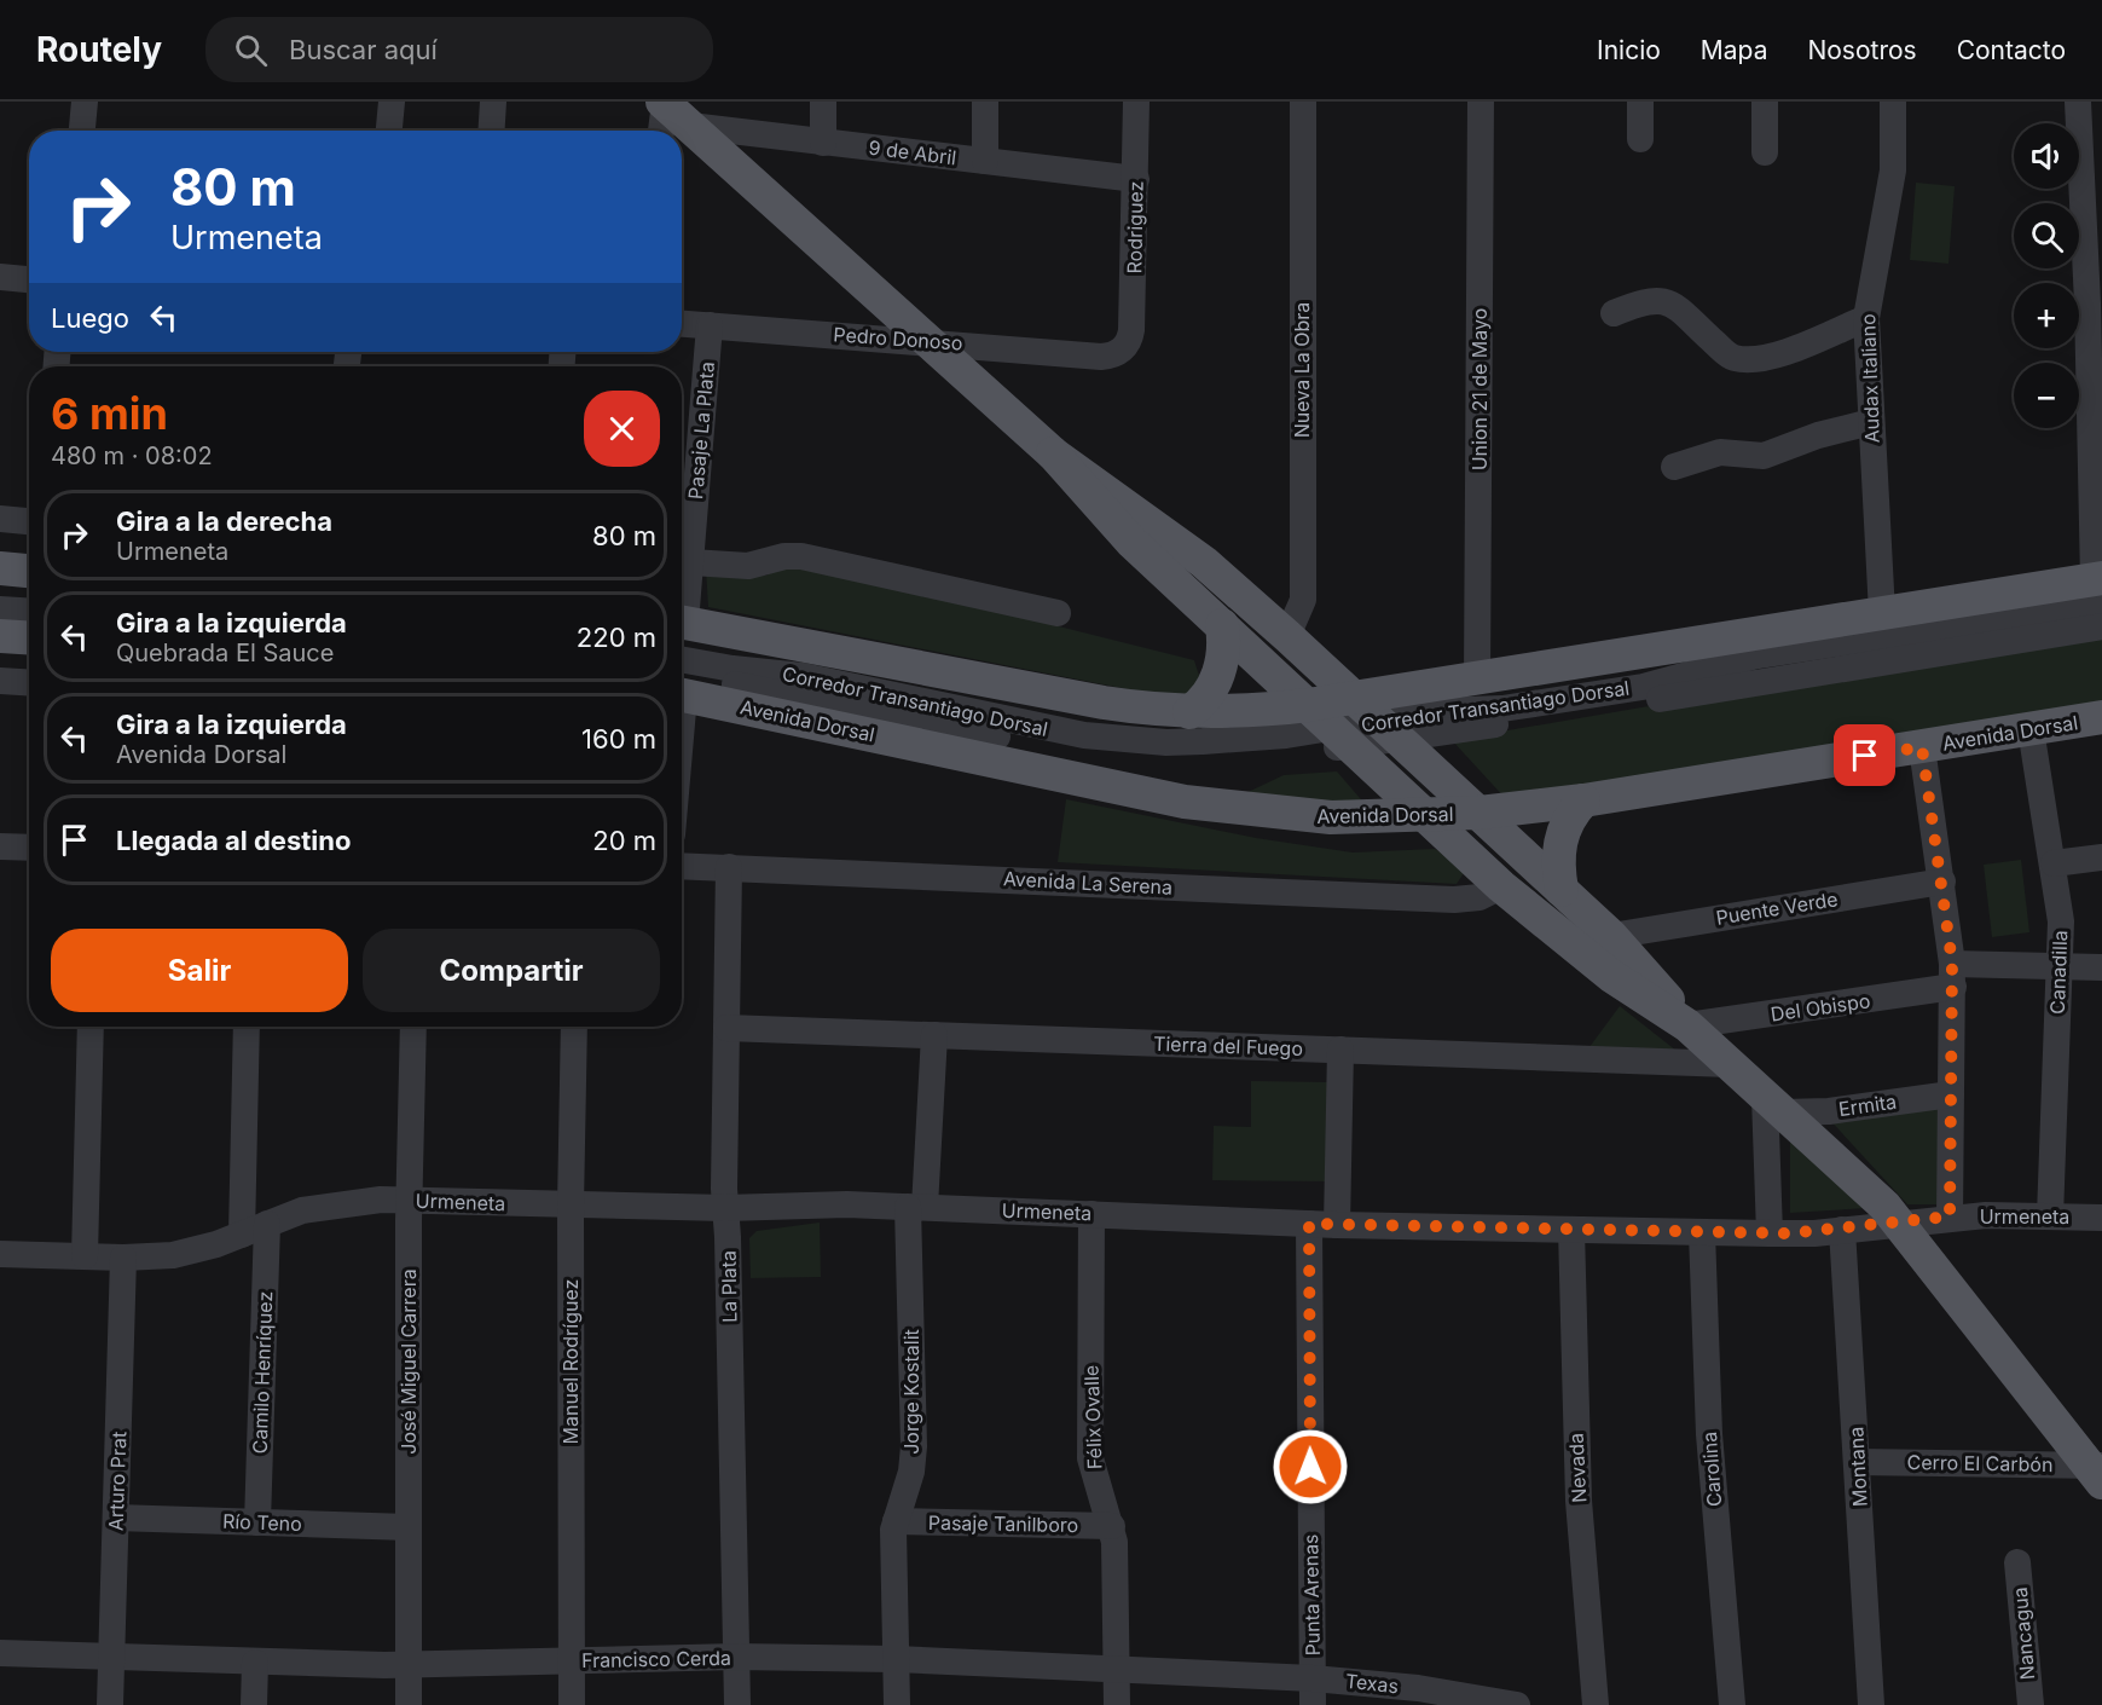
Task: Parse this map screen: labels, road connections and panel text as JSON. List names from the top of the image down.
{
  "streets": {
    "main road": ["Avenida Dorsal"],
    "street": [
      "9 de Abril",
      "Rodriguez",
      "Pedro Donoso",
      "Nueva La Obra",
      "Audax Italiano",
      "Union 21 de Mayo",
      "Pasaje La Plata",
      "Corredor Transantiago Dorsal",
      "Avenida La Serena",
      "Puente Verde",
      "Canadilla",
      "Del Obispo",
      "Tierra del Fuego",
      "Ermita",
      "Urmeneta",
      "La Plata",
      "José Miguel Carrera",
      "Manuel Rodríguez",
      "Camilo Henríquez",
      "Jorge Kostalit",
      "Félix Ovalle",
      "Cerro El Carbón",
      "Montana",
      "Nevada",
      "Carolina",
      "Arturo Prat",
      "Río Teno",
      "Pasaje Tanilboro",
      "Punta Arenas",
      "Nancagua",
      "Francisco Cerda",
      "Texas"
    ]
  },
  "crossings": [
    ["9 de Abril", "Rodriguez"],
    ["Rodriguez", "Pedro Donoso"],
    ["Pedro Donoso", "Pasaje La Plata"],
    ["Avenida Dorsal", "Canadilla"],
    ["Avenida La Serena", "La Plata"],
    ["Canadilla", "Del Obispo"],
    ["Canadilla", "Urmeneta"],
    ["Tierra del Fuego", "La Plata"],
    ["Tierra del Fuego", "Jorge Kostalit"],
    ["Urmeneta", "La Plata"],
    ["Urmeneta", "José Miguel Carrera"],
    ["Urmeneta", "Manuel Rodríguez"],
    ["Urmeneta", "Camilo Henríquez"],
    ["Urmeneta", "Jorge Kostalit"],
    ["Urmeneta", "Félix Ovalle"],
    ["Urmeneta", "Montana"],
    ["Urmeneta", "Nevada"],
    ["Urmeneta", "Carolina"],
    ["Urmeneta", "Arturo Prat"],
    ["Urmeneta", "Punta Arenas"],
    ["La Plata", "Francisco Cerda"],
    ["José Miguel Carrera", "Río Teno"],
    ["José Miguel Carrera", "Francisco Cerda"],
    ["Manuel Rodríguez", "Francisco Cerda"],
    ["Camilo Henríquez", "Río Teno"],
    ["Jorge Kostalit", "Pasaje Tanilboro"],
    ["Jorge Kostalit", "Francisco Cerda"],
    ["Félix Ovalle", "Pasaje Tanilboro"],
    ["Félix Ovalle", "Francisco Cerda"],
    ["Cerro El Carbón", "Montana"],
    ["Arturo Prat", "Río Teno"],
    ["Arturo Prat", "Francisco Cerda"],
    ["Punta Arenas", "Francisco Cerda"],
    ["Punta Arenas", "Texas"],
    ["Francisco Cerda", "Texas"]
  ],
  "page": {
    "header": "Routely",
    "search": "Buscar aquí",
    "nav": [
      "Inicio",
      "Mapa",
      "Nosotros",
      "Contacto"
    ],
    "map_buttons": ["+", "−"],
    "turn": ["80 m", "Urmeneta"],
    "then": "Luego",
    "heading": ["6 min", "480 m · 08:02"],
    "list": [
      {
        "name": "Gira a la derecha",
        "note": "Urmeneta",
        "value": "80 m"
      },
      {
        "name": "Gira a la izquierda",
        "note": "Quebrada El Sauce",
        "value": "220 m"
      },
      {
        "name": "Gira a la izquierda",
        "note": "Avenida Dorsal",
        "value": "160 m"
      },
      {
        "name": "Llegada al destino",
        "value": "20 m"
      }
    ],
    "buttons": ["Salir", "Compartir"]
  }
}
